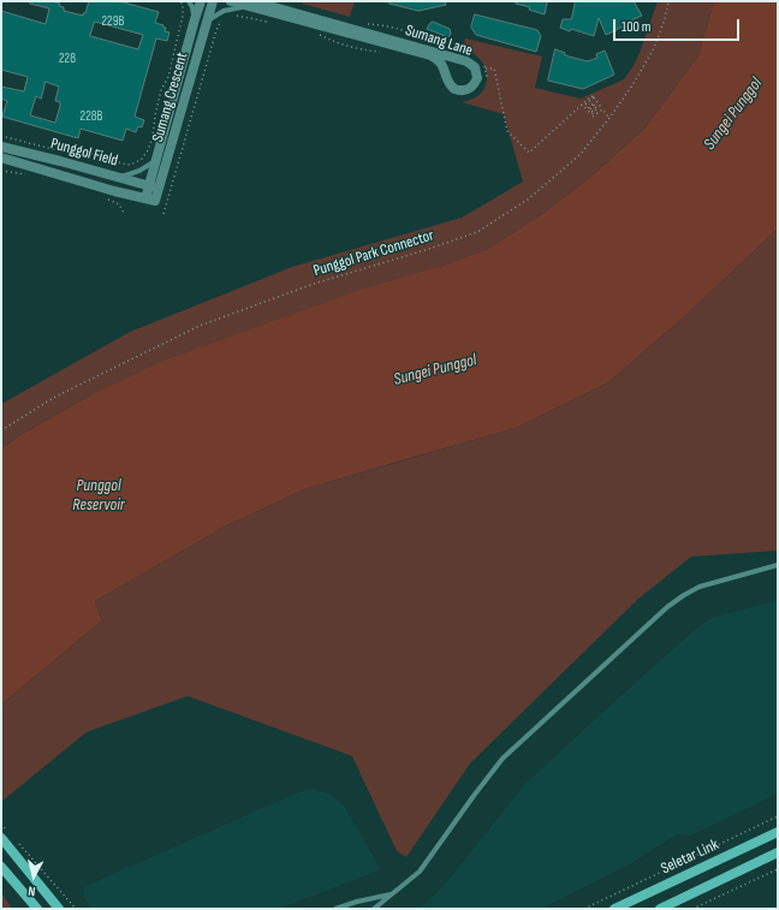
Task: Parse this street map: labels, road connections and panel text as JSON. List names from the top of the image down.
{
  "streets": {
    "main road": ["Seletar Link"],
    "street": ["Sumang Lane", "Sumang Crescent", "Punggol Field"],
    "path": ["Punggol Park Connector"]
  },
  "crossings": [
    ["Sumang Crescent", "Punggol Field"]
  ],
  "water": ["Sungei Punggol", "Punggol Reservoir"],
  "house_numbers": ["229B", "228", "228B"],
  "scale_bar": "100 m",
  "north": "bottom"
}
